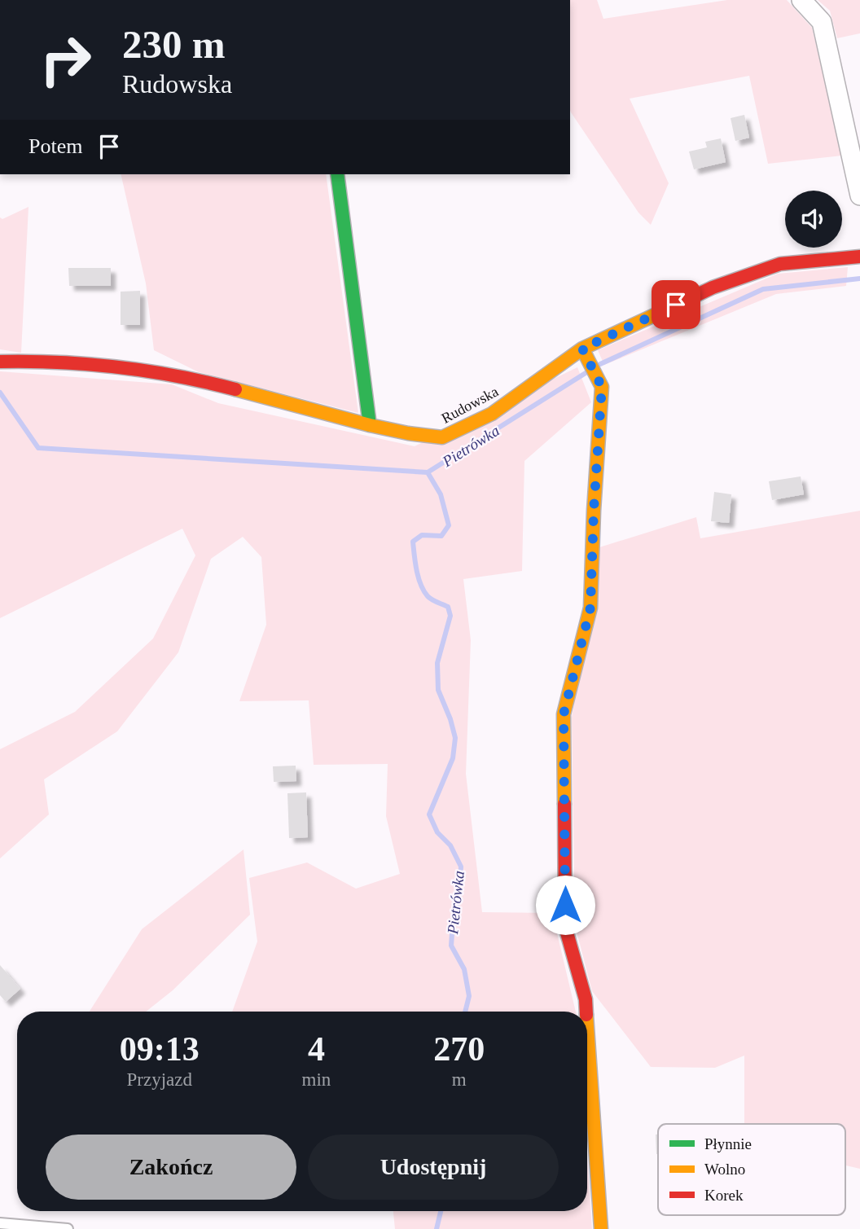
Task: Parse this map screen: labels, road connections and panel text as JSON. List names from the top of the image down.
{
  "streets": {
    "street": ["Rudowska"]
  },
  "water": ["Pietrówka"],
  "legend": ["Płynnie", "Wolno", "Korek"],
  "page": {
    "turn": ["230 m", "Rudowska"],
    "then": "Potem",
    "eta": [
      "09:13",
      "Przyjazd",
      "4",
      "min",
      "270",
      "m"
    ],
    "buttons": ["Zakończ", "Udostępnij"]
  }
}
